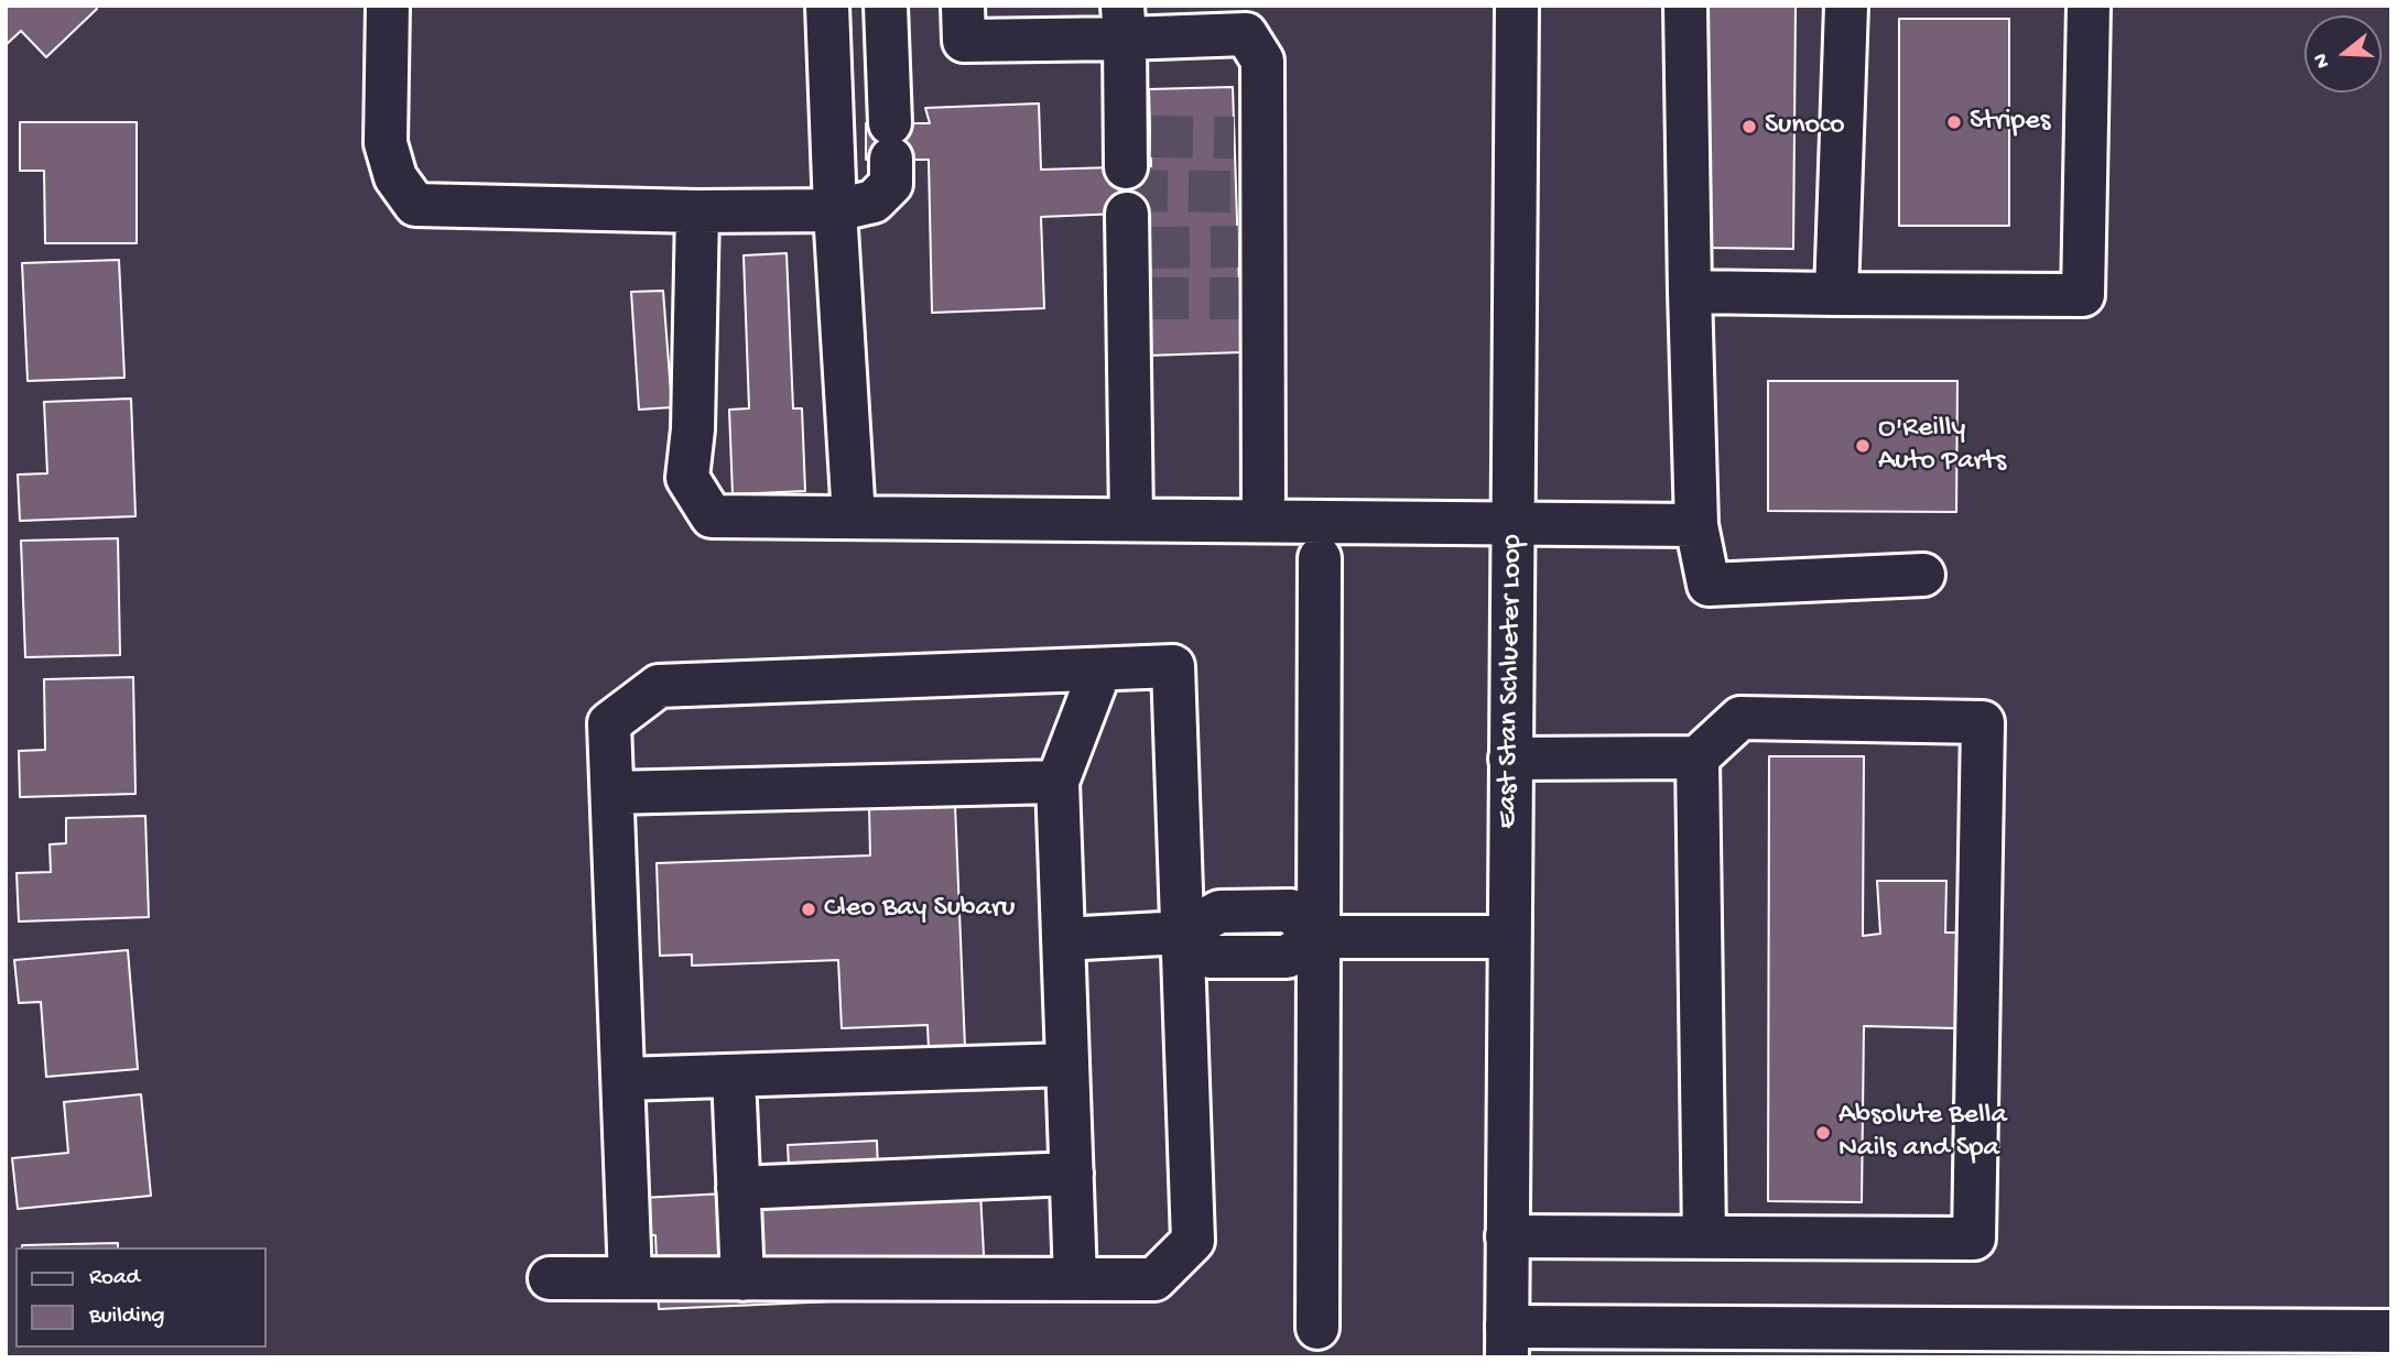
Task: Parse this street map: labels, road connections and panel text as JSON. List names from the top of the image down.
{
  "streets": {
    "main road": ["East Stan Schlueter Loop"]
  },
  "places": [
    "Stripes",
    "Sunoco",
    "O'Reilly Auto Parts",
    "Cleo Bay Subaru",
    "Absolute Bella Nails and Spa"
  ],
  "legend": ["Road", "Building"],
  "north": "left"
}
